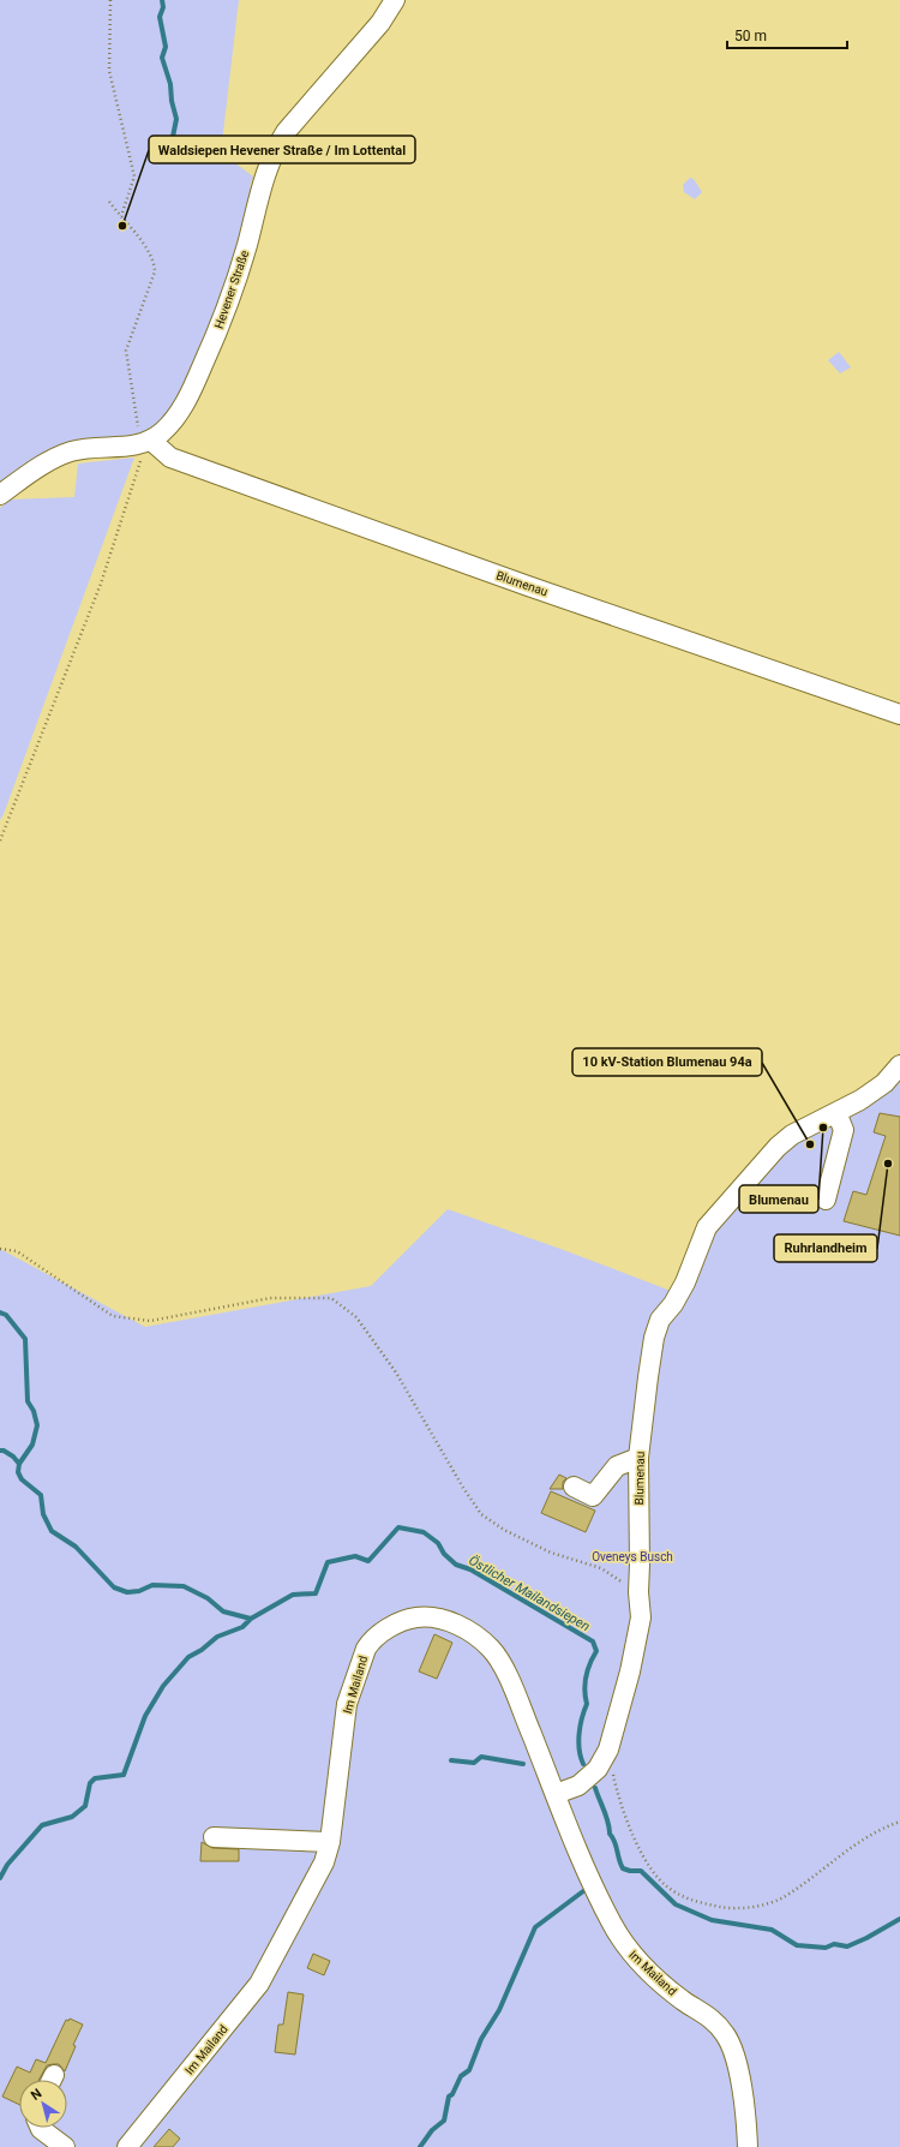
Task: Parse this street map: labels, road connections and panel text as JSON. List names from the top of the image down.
{
  "streets": {
    "street": ["Hevener Straße", "Blumenau", "Im Mailand"]
  },
  "crossings": [
    ["Hevener Straße", "Blumenau"],
    ["Blumenau", "Im Mailand"]
  ],
  "water": ["Östlicher Mailandsiepen"],
  "parks": ["Oveneys Busch"],
  "places": [
    "Waldsiepen Hevener Straße / Im Lottental",
    "Blumenau",
    "10 kV-Station Blumenau 94a",
    "Ruhrlandheim"
  ],
  "scale_bar": "50 m",
  "north": "top left"
}
